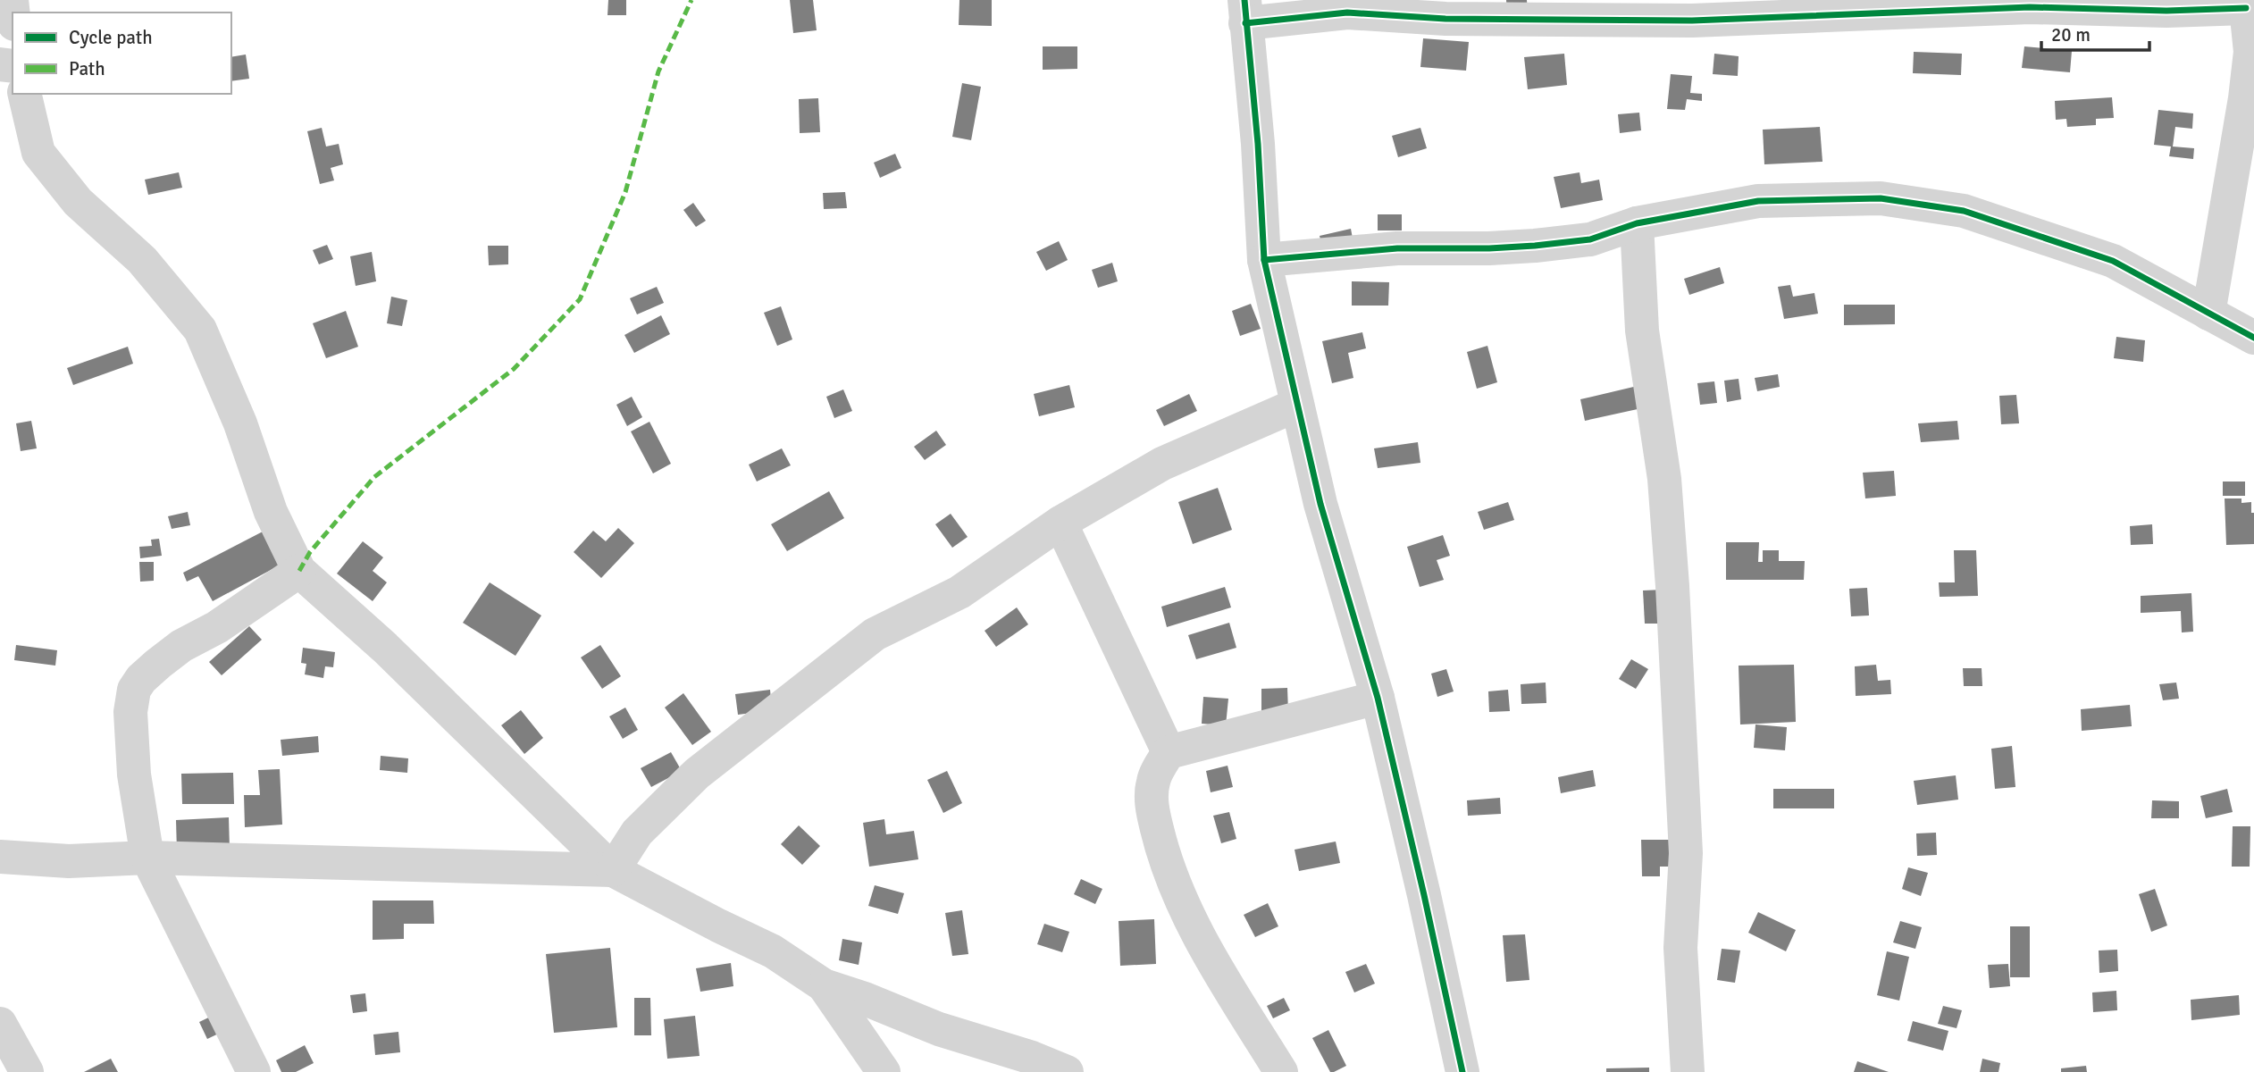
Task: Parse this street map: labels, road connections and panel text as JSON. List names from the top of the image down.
{
  "legend": ["Cycle path", "Path"],
  "scale_bar": "20 m"
}
